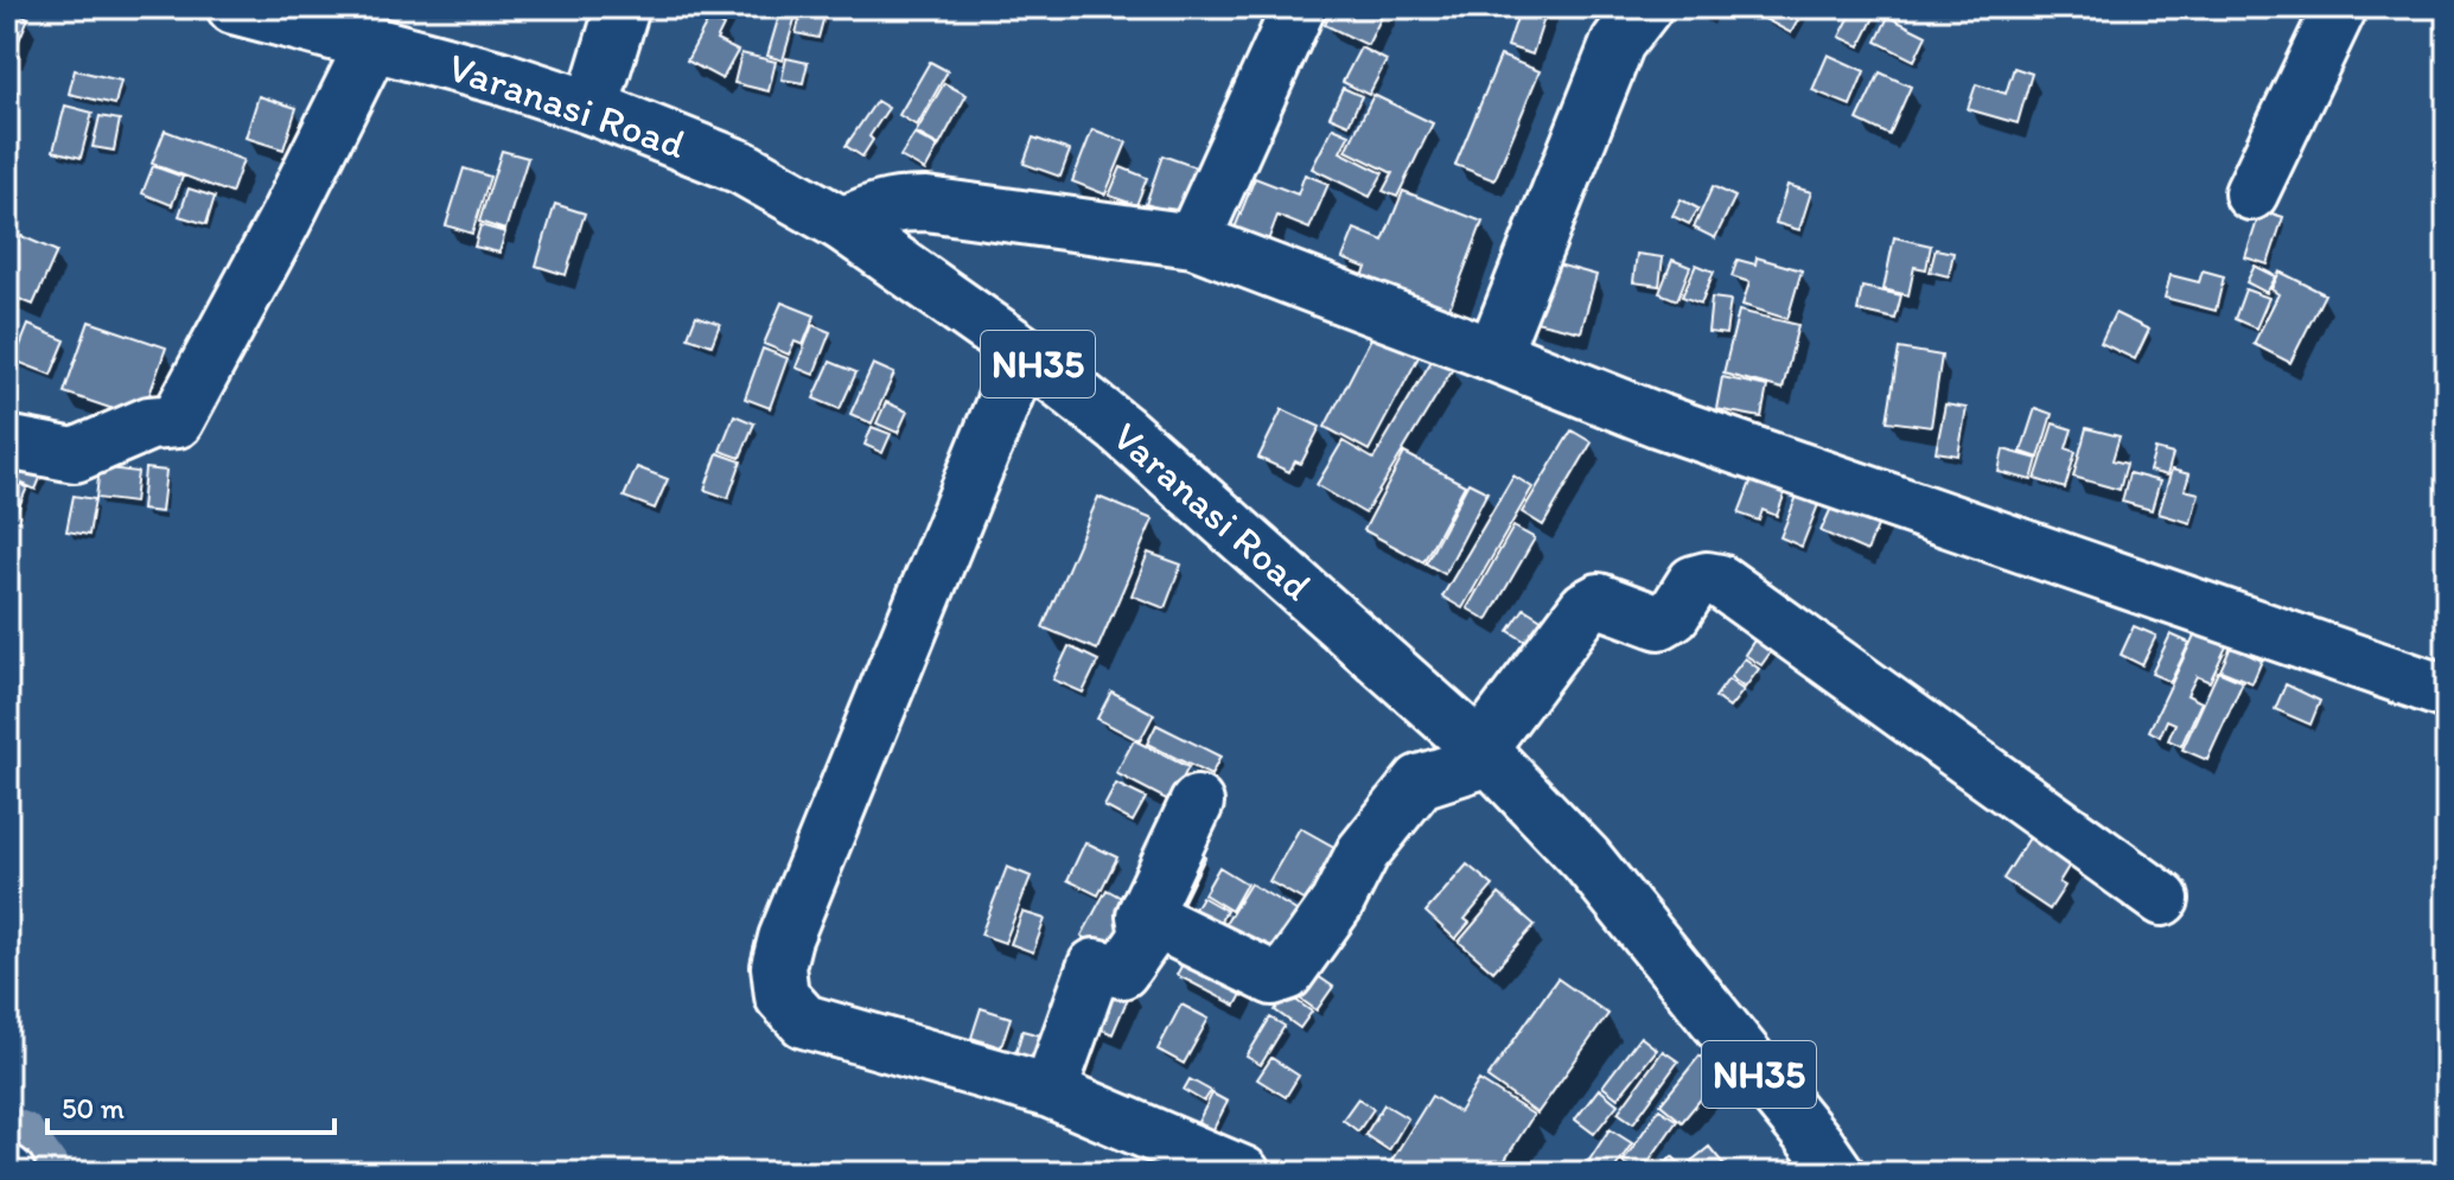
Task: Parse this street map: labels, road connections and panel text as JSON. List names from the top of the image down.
{
  "streets": {
    "main road": ["Varanasi Road", "NH35"]
  },
  "scale_bar": "50 m"
}
